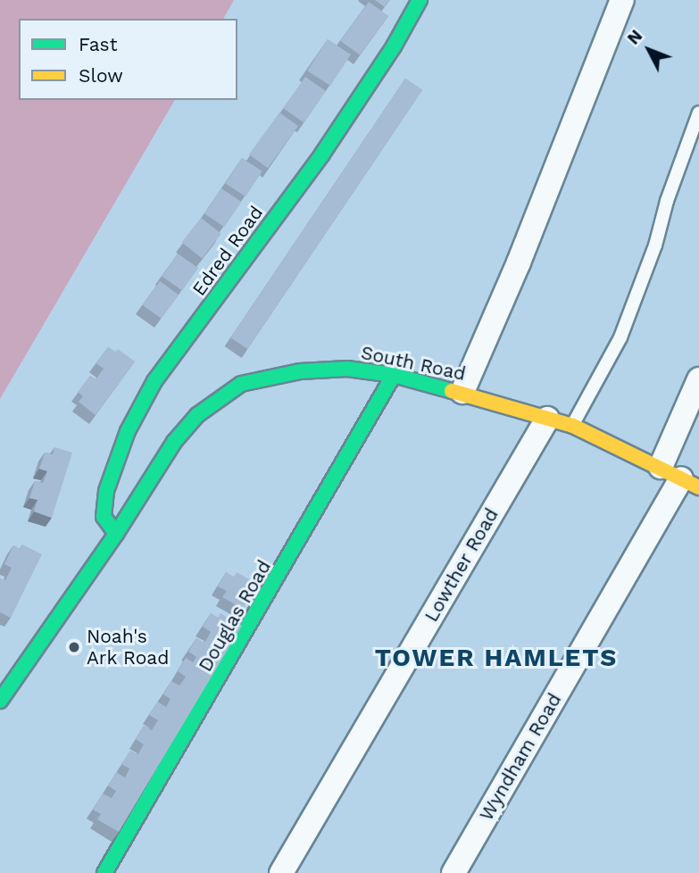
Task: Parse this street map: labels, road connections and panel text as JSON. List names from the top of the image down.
{
  "streets": {
    "street": [
      "Edred Road",
      "South Road",
      "Lowther Road",
      "Douglas Road",
      "Wyndham Road"
    ]
  },
  "crossings": [
    ["Edred Road", "South Road"],
    ["South Road", "Lowther Road"],
    ["South Road", "Douglas Road"],
    ["South Road", "Wyndham Road"]
  ],
  "districts": ["TOWER HAMLETS"],
  "places": ["Noah's Ark Road"],
  "legend": ["Fast", "Slow"],
  "north": "top left"
}
